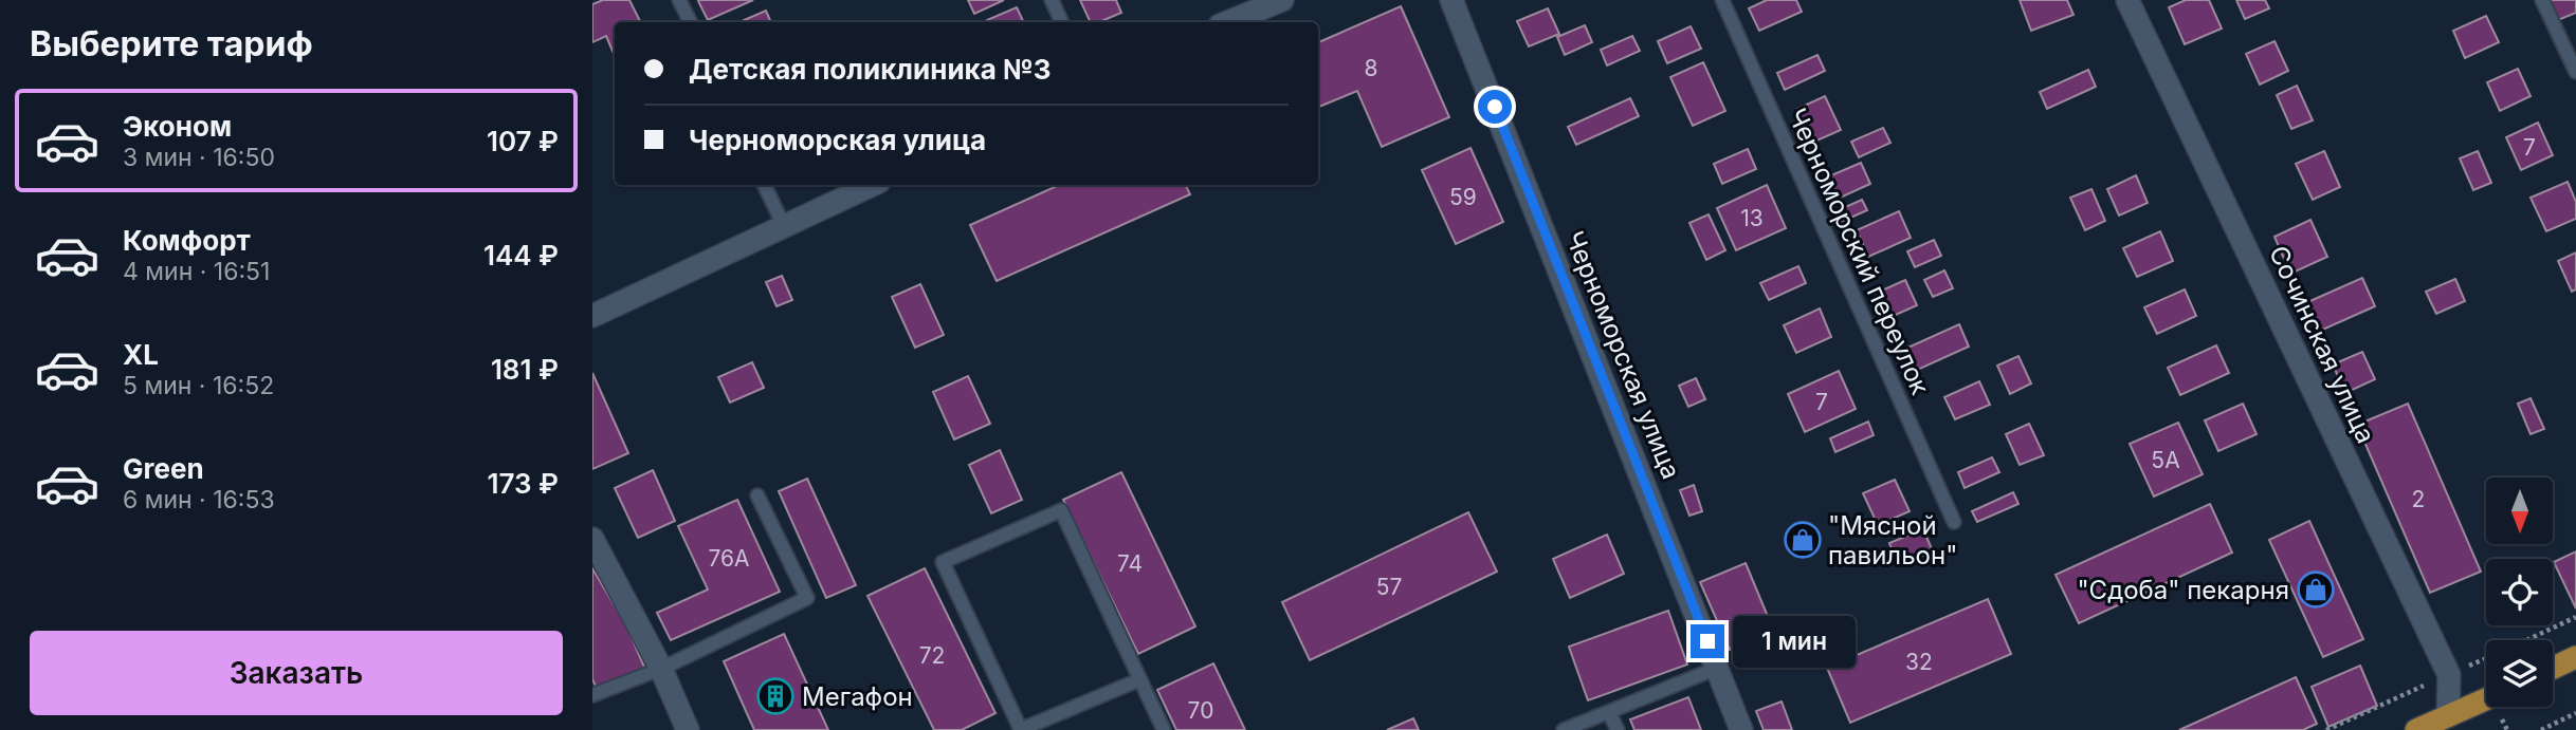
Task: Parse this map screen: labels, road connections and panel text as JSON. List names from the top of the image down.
{
  "streets": {
    "street": ["Сочинская улица", "Черноморская улица"],
    "lane": ["Черноморский переулок"]
  },
  "places": {
    "shop": ["\"Мясной павильон\"", "\"Сдоба\" пекарня"],
    "building": ["Мегафон"]
  },
  "house_numbers": [
    "8",
    "7",
    "59",
    "13",
    "7",
    "5А",
    "2",
    "76А",
    "74",
    "57",
    "72",
    "32",
    "70"
  ],
  "north": "bottom",
  "page": {
    "heading": "Выберите тариф",
    "banner": ["Детская поликлиника №3", "Черноморская улица"],
    "list": [
      {
        "name": "Эконом",
        "note": "3 мин · 16:50",
        "value": "107 ₽"
      },
      {
        "name": "Комфорт",
        "note": "4 мин · 16:51",
        "value": "144 ₽"
      },
      {
        "name": "XL",
        "note": "5 мин · 16:52",
        "value": "181 ₽"
      },
      {
        "name": "Green",
        "note": "6 мин · 16:53",
        "value": "173 ₽"
      }
    ],
    "buttons": "Заказать",
    "bubble": "1 мин"
  }
}
